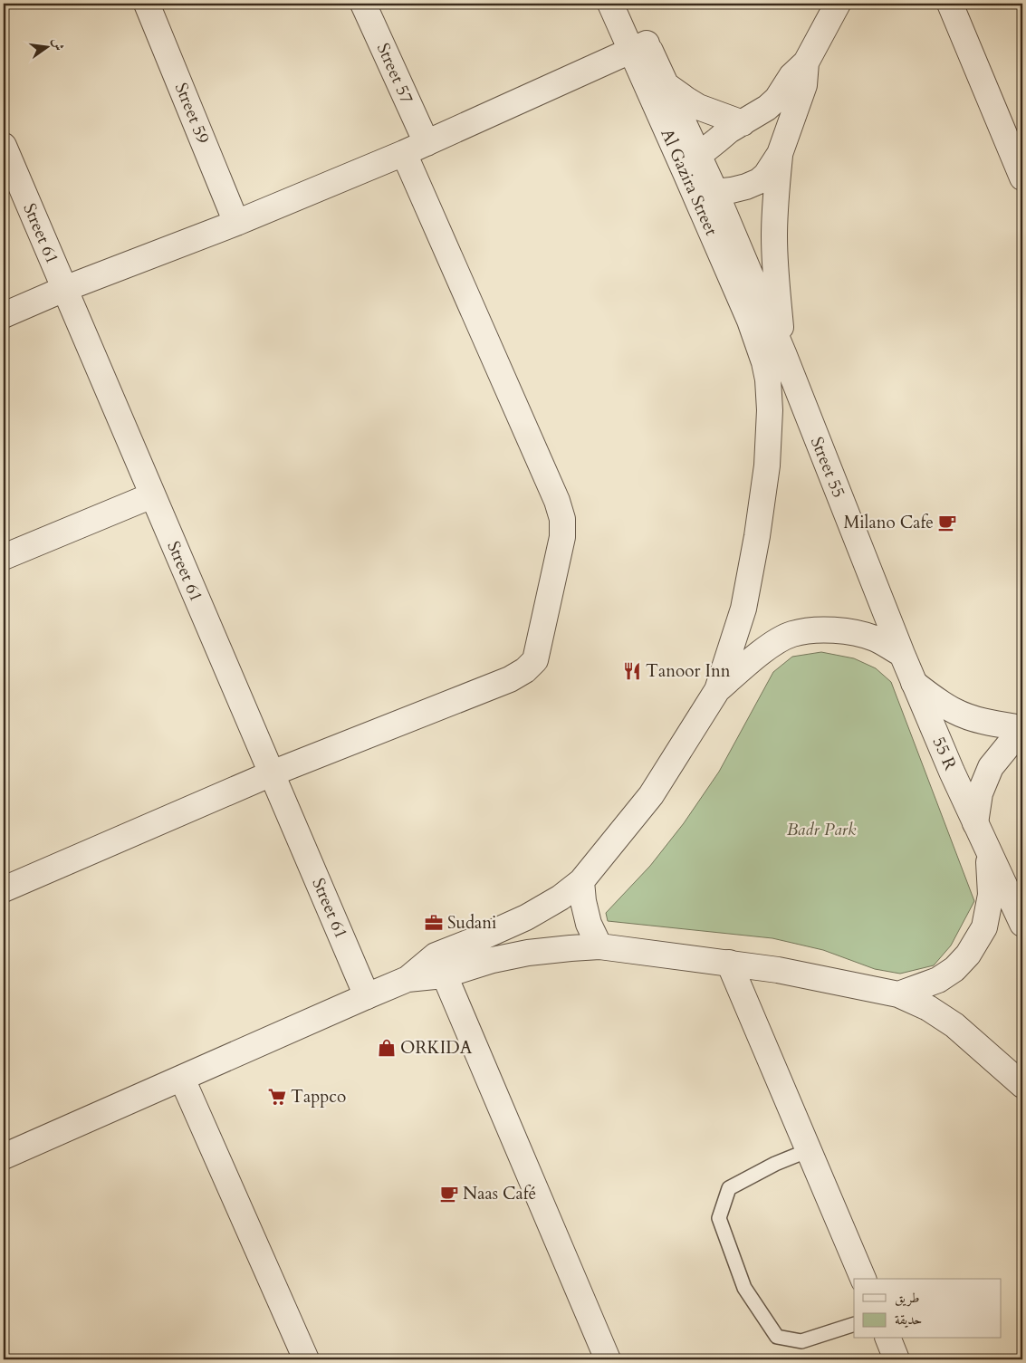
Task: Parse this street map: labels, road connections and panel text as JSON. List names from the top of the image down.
{
  "streets": {
    "street": [
      "Street 57",
      "Street 59",
      "Al Gazira Street",
      "Street 61",
      "Street 55",
      "55 R"
    ]
  },
  "crossings": [
    ["Street 55", "55 R"]
  ],
  "parks": ["Badr Park"],
  "places": {
    "cafe": ["Milano Cafe", "Naas Café"],
    "restaurant": ["Tanoor Inn"],
    "office": ["Sudani"],
    "shop": ["ORKIDA"],
    "supermarket": ["Tappco"]
  },
  "legend": ["طريق", "حديقة"],
  "north": "right"
}
